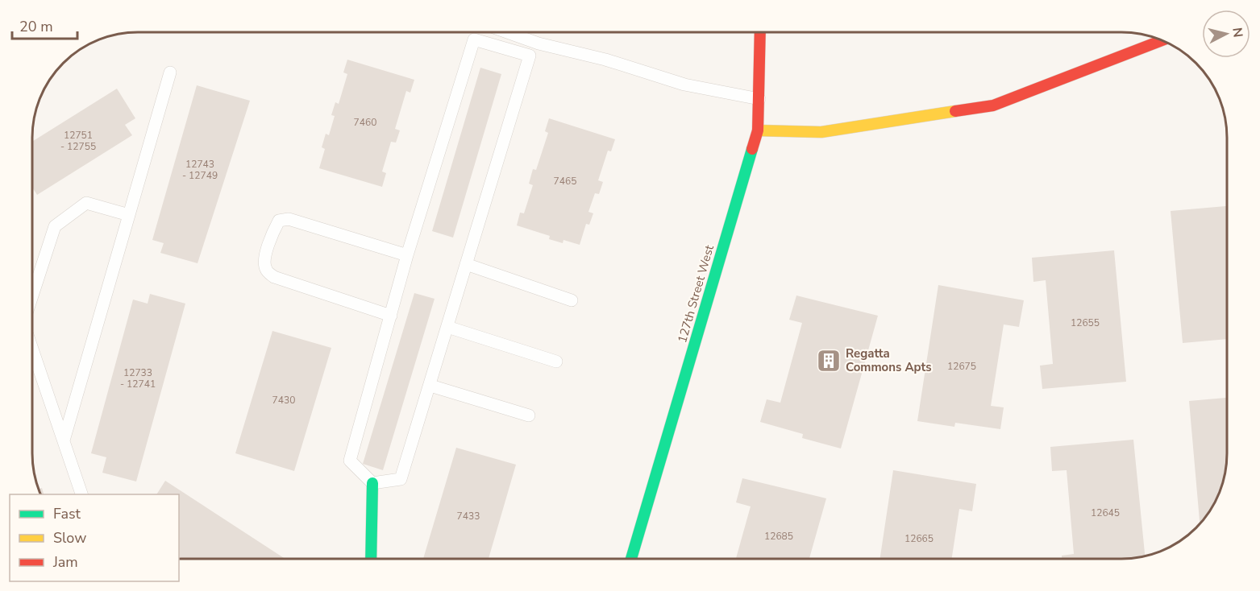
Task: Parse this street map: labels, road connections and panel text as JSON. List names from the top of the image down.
{
  "streets": {
    "main road": ["127th Street West"]
  },
  "places": {
    "building": ["Regatta Commons Apts"]
  },
  "house_numbers": [
    "7460",
    "12751 - 12755",
    "12743 - 12749",
    "7465",
    "12655",
    "12675",
    "12733 - 12741",
    "7430",
    "12645",
    "7433",
    "12685",
    "12665"
  ],
  "legend": ["Fast", "Slow", "Jam"],
  "scale_bar": "20 m",
  "north": "right"
}
